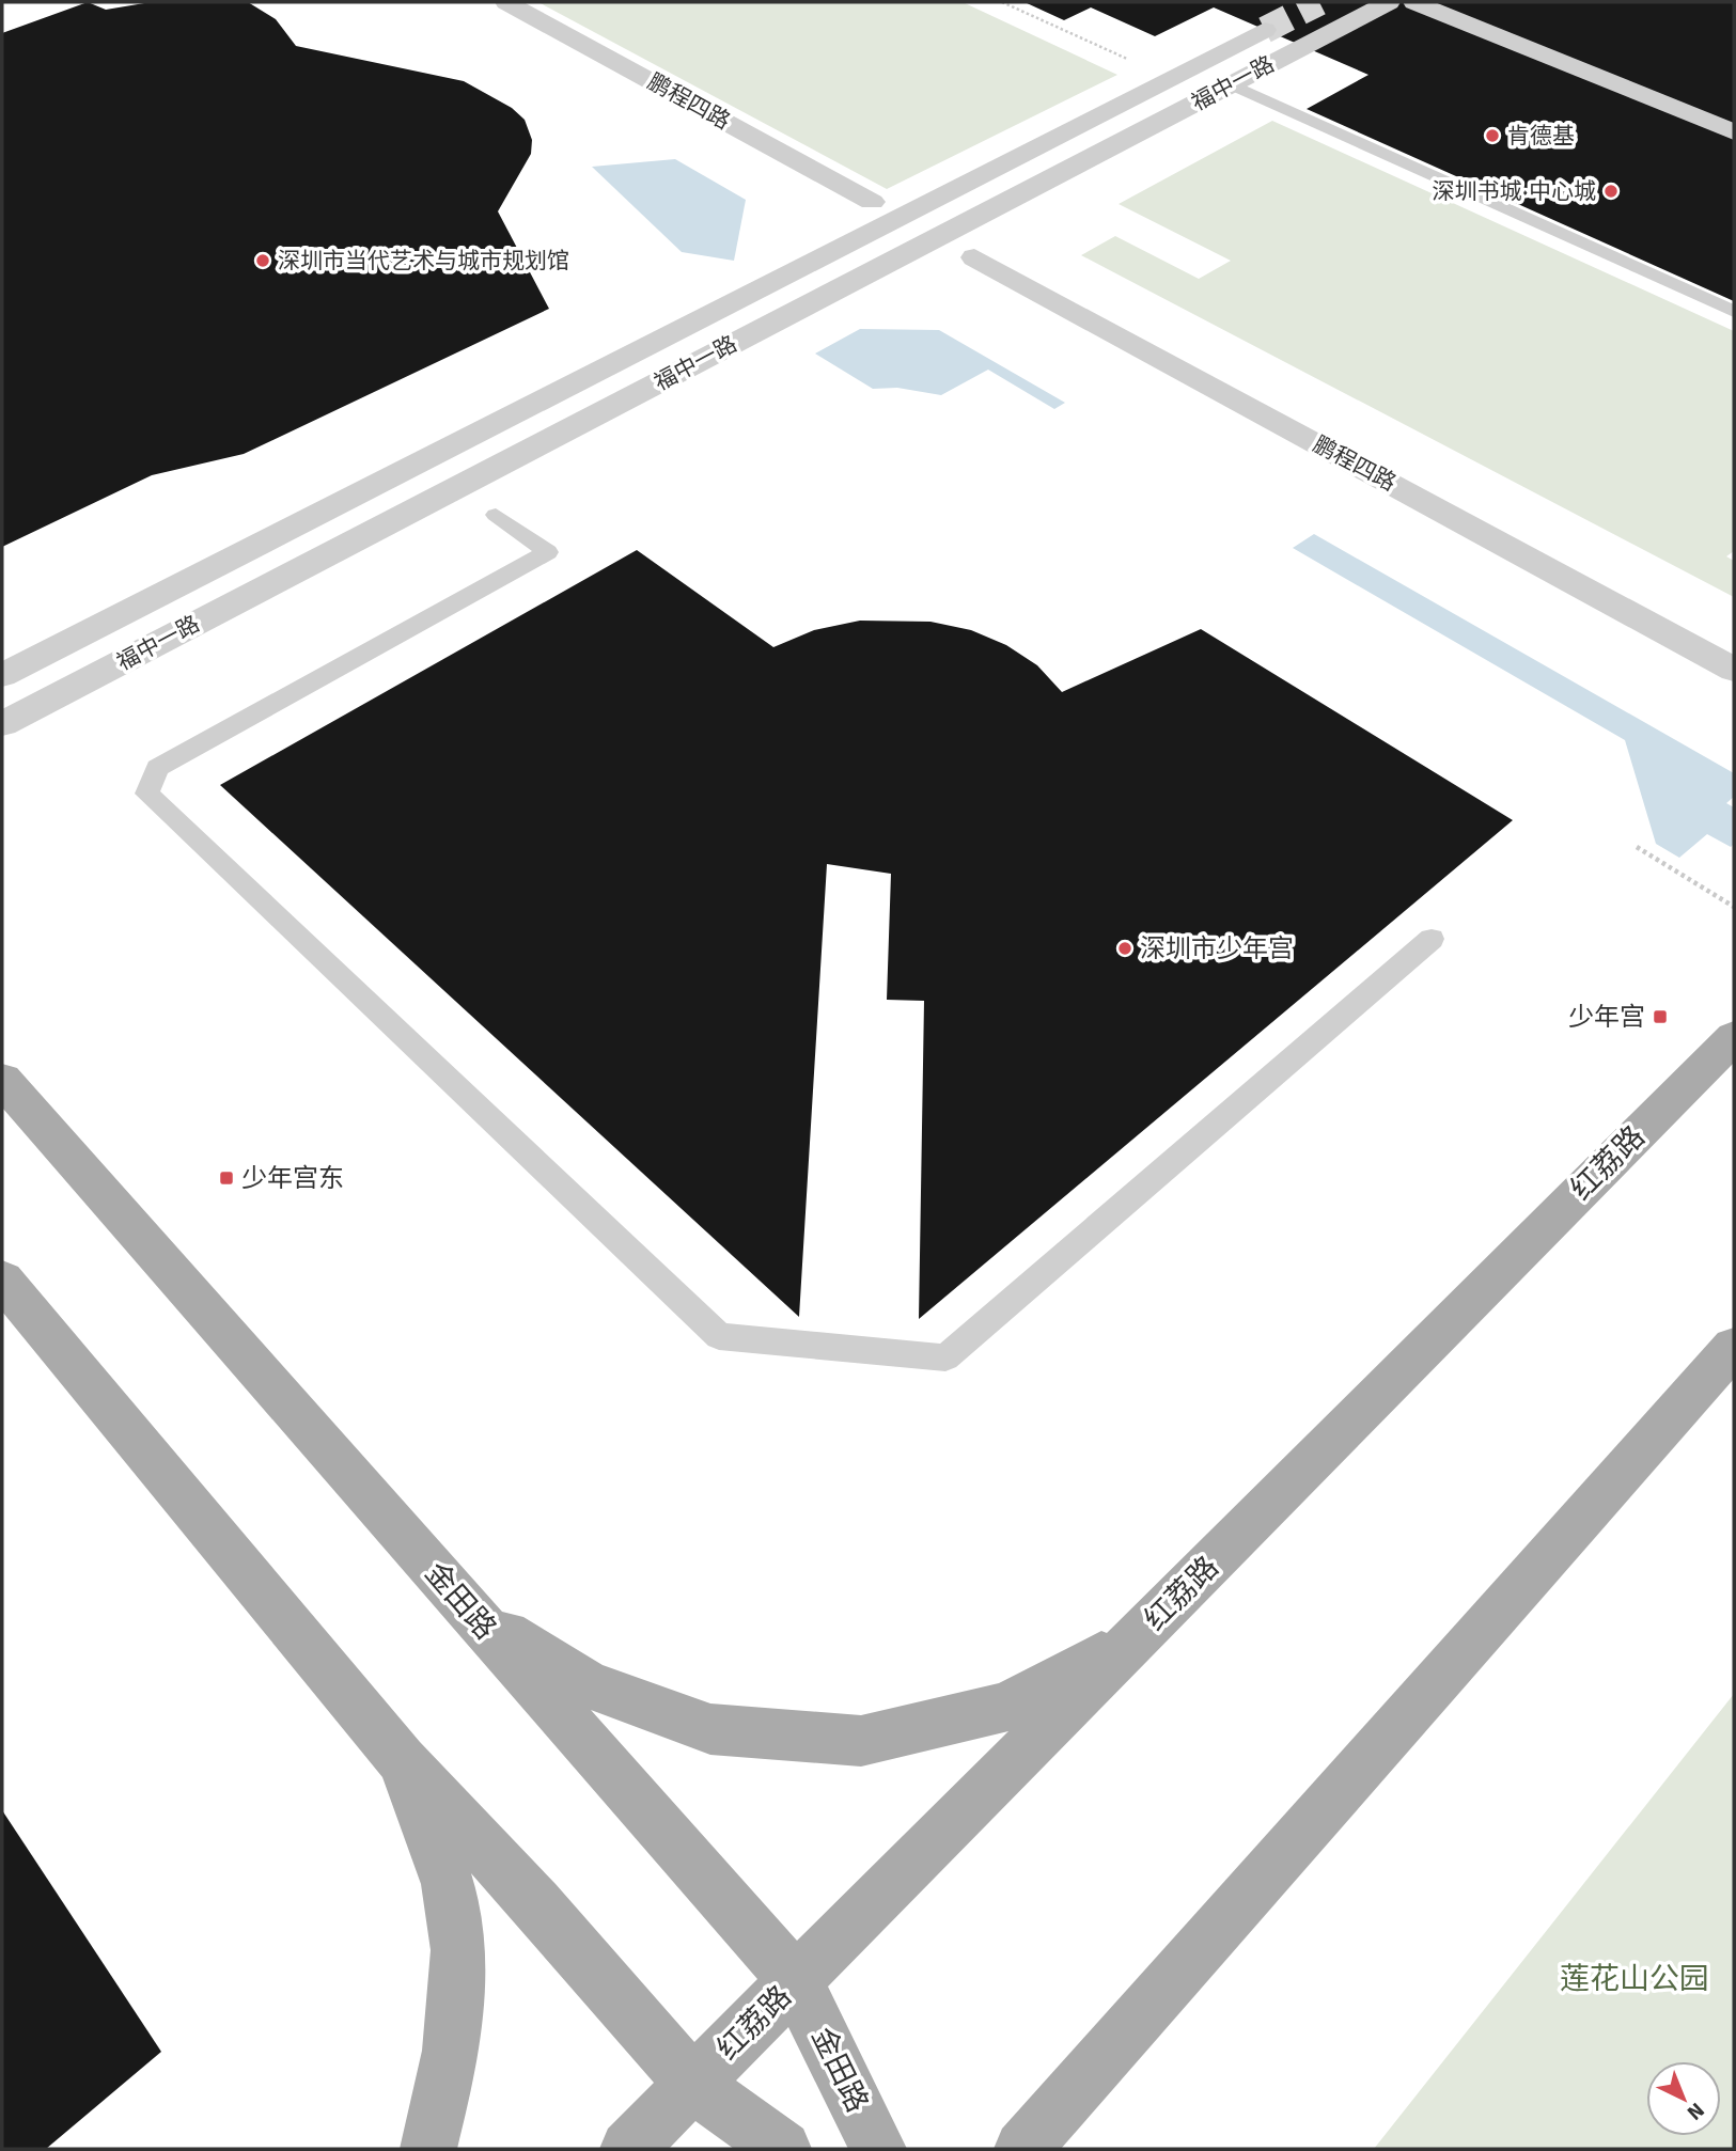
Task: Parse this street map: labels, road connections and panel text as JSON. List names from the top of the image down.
{
  "streets": {
    "main road": ["红荔路", "金田路"],
    "street": ["福中一路", "鹏程四路"]
  },
  "crossings": [
    ["红荔路", "金田路"]
  ],
  "parks": ["莲花山公园"],
  "places": {
    "other": [
      "肯德基",
      "深圳书城·中心城",
      "深圳市当代艺术与城市规划馆",
      "深圳市少年宫"
    ],
    "transit": ["少年宫", "少年宫东"]
  },
  "north": "bottom right"
}
